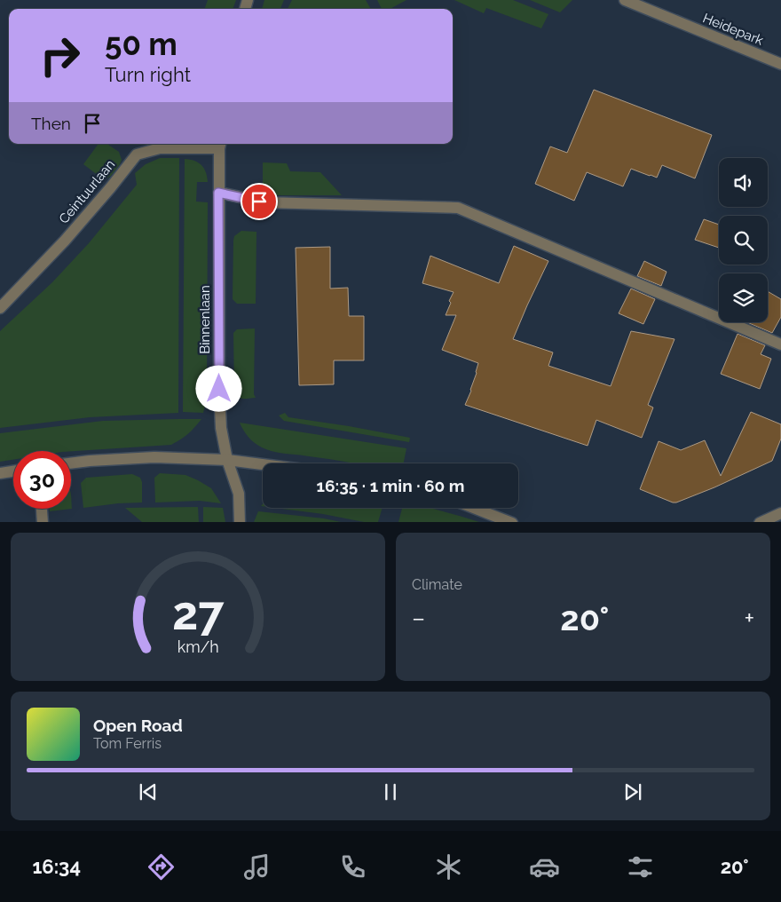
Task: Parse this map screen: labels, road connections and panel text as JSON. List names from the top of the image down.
{
  "streets": {
    "street": ["Heidepark", "Ceintuurlaan", "Binnenlaan"]
  },
  "crossings": [
    ["Ceintuurlaan", "Binnenlaan"]
  ],
  "page": {
    "turn": ["50 m", "Turn right"],
    "then": "Then",
    "limit": "30",
    "trip": "16:35 · 1 min · 60 m",
    "tile": "Climate",
    "heat": ["−", "20°", "+"],
    "song": ["Open Road", "Tom Ferris"],
    "tabs": ["16:34", "20°"],
    "gauge": ["27", "km/h"]
  }
}
